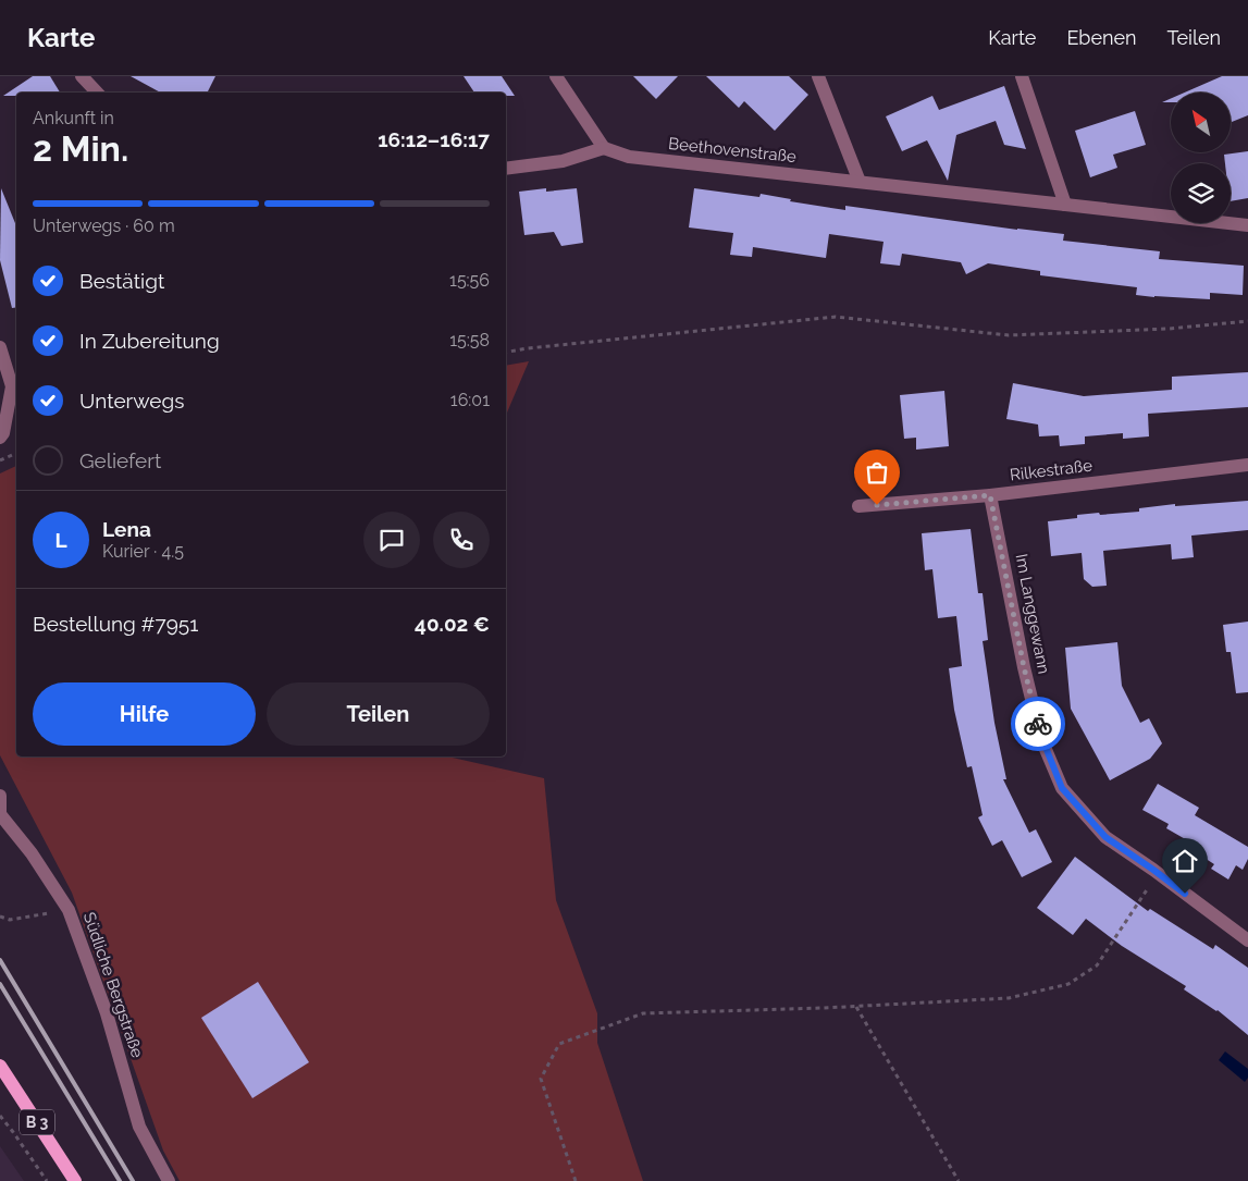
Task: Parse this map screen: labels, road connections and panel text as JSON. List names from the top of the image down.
{
  "streets": {
    "main road": ["B 3"],
    "street": [
      "Beethovenstraße",
      "Rilkestraße",
      "Im Langgewann",
      "Südliche Bergstraße"
    ]
  },
  "crossings": [
    ["Rilkestraße", "Im Langgewann"]
  ],
  "north": "top left",
  "page": {
    "header": "Karte",
    "nav": ["Karte", "Ebenen", "Teilen"],
    "heading": ["2 Min.", "Ankunft in", "16:12–16:17"],
    "panel": [
      "Lena",
      "Kurier · 4.5",
      "Bestellung #7951",
      "40.02 €"
    ],
    "bar": "Unterwegs · 60 m",
    "list": [
      ["Bestätigt", "15:56"],
      ["In Zubereitung", "15:58"],
      ["Unterwegs", "16:01"],
      "Geliefert"
    ],
    "round": "L",
    "buttons": ["Hilfe", "Teilen"]
  }
}
